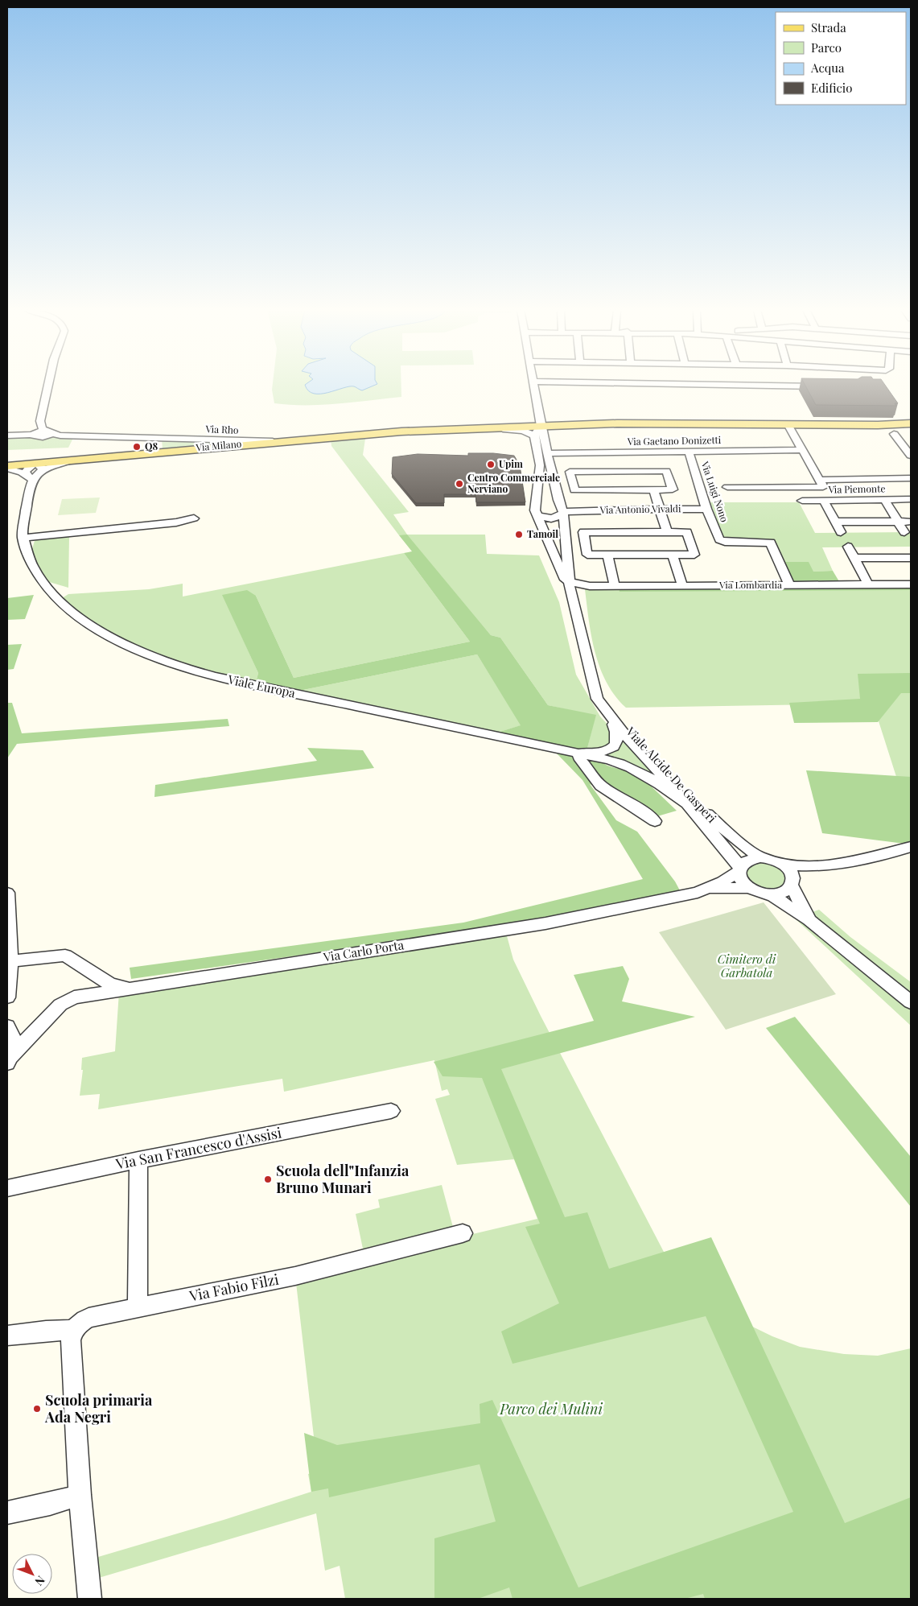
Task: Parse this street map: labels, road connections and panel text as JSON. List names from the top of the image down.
{
  "streets": {
    "main road": ["Via Milano"],
    "street": [
      "Via Rho",
      "Via Gaetano Donizetti",
      "Via Piemonte",
      "Via Luigi Nono",
      "Via Antonio Vivaldi",
      "Via Lombardia",
      "Viale Europa",
      "Viale Alcide De Gasperi",
      "Via Carlo Porta",
      "Via San Francesco d'Assisi",
      "Via Fabio Filzi"
    ]
  },
  "crossings": [
    ["Via Rho", "Via Milano"],
    ["Via Gaetano Donizetti", "Via Luigi Nono"],
    ["Via Gaetano Donizetti", "Viale Alcide De Gasperi"],
    ["Via Milano", "Viale Alcide De Gasperi"],
    ["Via Luigi Nono", "Via Antonio Vivaldi"],
    ["Via Luigi Nono", "Via Lombardia"],
    ["Via Antonio Vivaldi", "Viale Alcide De Gasperi"],
    ["Via Lombardia", "Viale Alcide De Gasperi"]
  ],
  "parks": ["Cimitero di Garbatola", "Parco dei Mulini"],
  "places": [
    "Q8",
    "Upim",
    "Centro Commerciale Nerviano",
    "Tamoil",
    "Scuola dell\"Infanzia Bruno Munari",
    "Scuola primaria Ada Negri"
  ],
  "legend": [
    "Strada",
    "Parco",
    "Acqua",
    "Edificio"
  ],
  "north": "bottom right"
}
